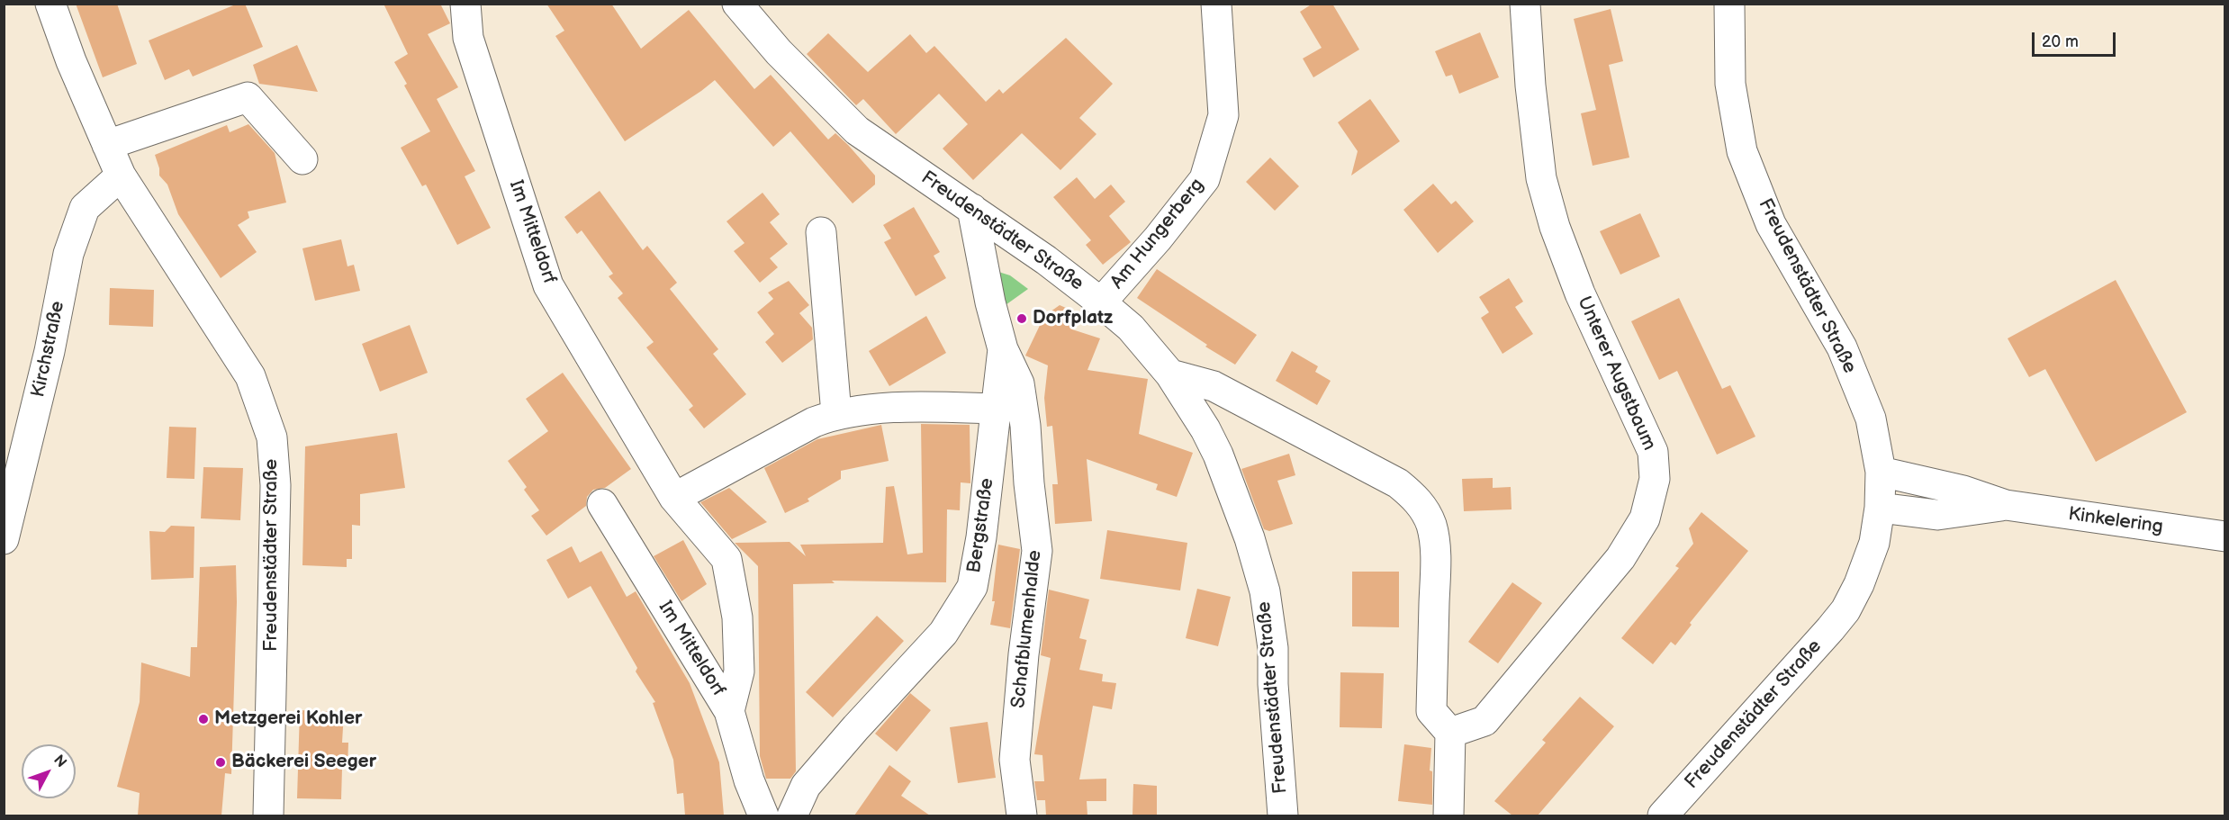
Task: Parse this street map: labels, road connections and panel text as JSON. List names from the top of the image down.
{
  "streets": {
    "street": [
      "Freudenstädter Straße",
      "Im Mitteldorf",
      "Am Hungerberg",
      "Kirchstraße",
      "Unterer Augstbaum",
      "Kinkelering",
      "Bergstraße",
      "Schafblumenhalde"
    ]
  },
  "crossings": [
    ["Freudenstädter Straße", "Am Hungerberg"],
    ["Freudenstädter Straße", "Kirchstraße"],
    ["Freudenstädter Straße", "Kinkelering"],
    ["Freudenstädter Straße", "Bergstraße"],
    ["Bergstraße", "Schafblumenhalde"]
  ],
  "places": ["Dorfplatz", "Metzgerei Kohler", "Bäckerei Seeger"],
  "scale_bar": "20 m",
  "north": "top right"
}
